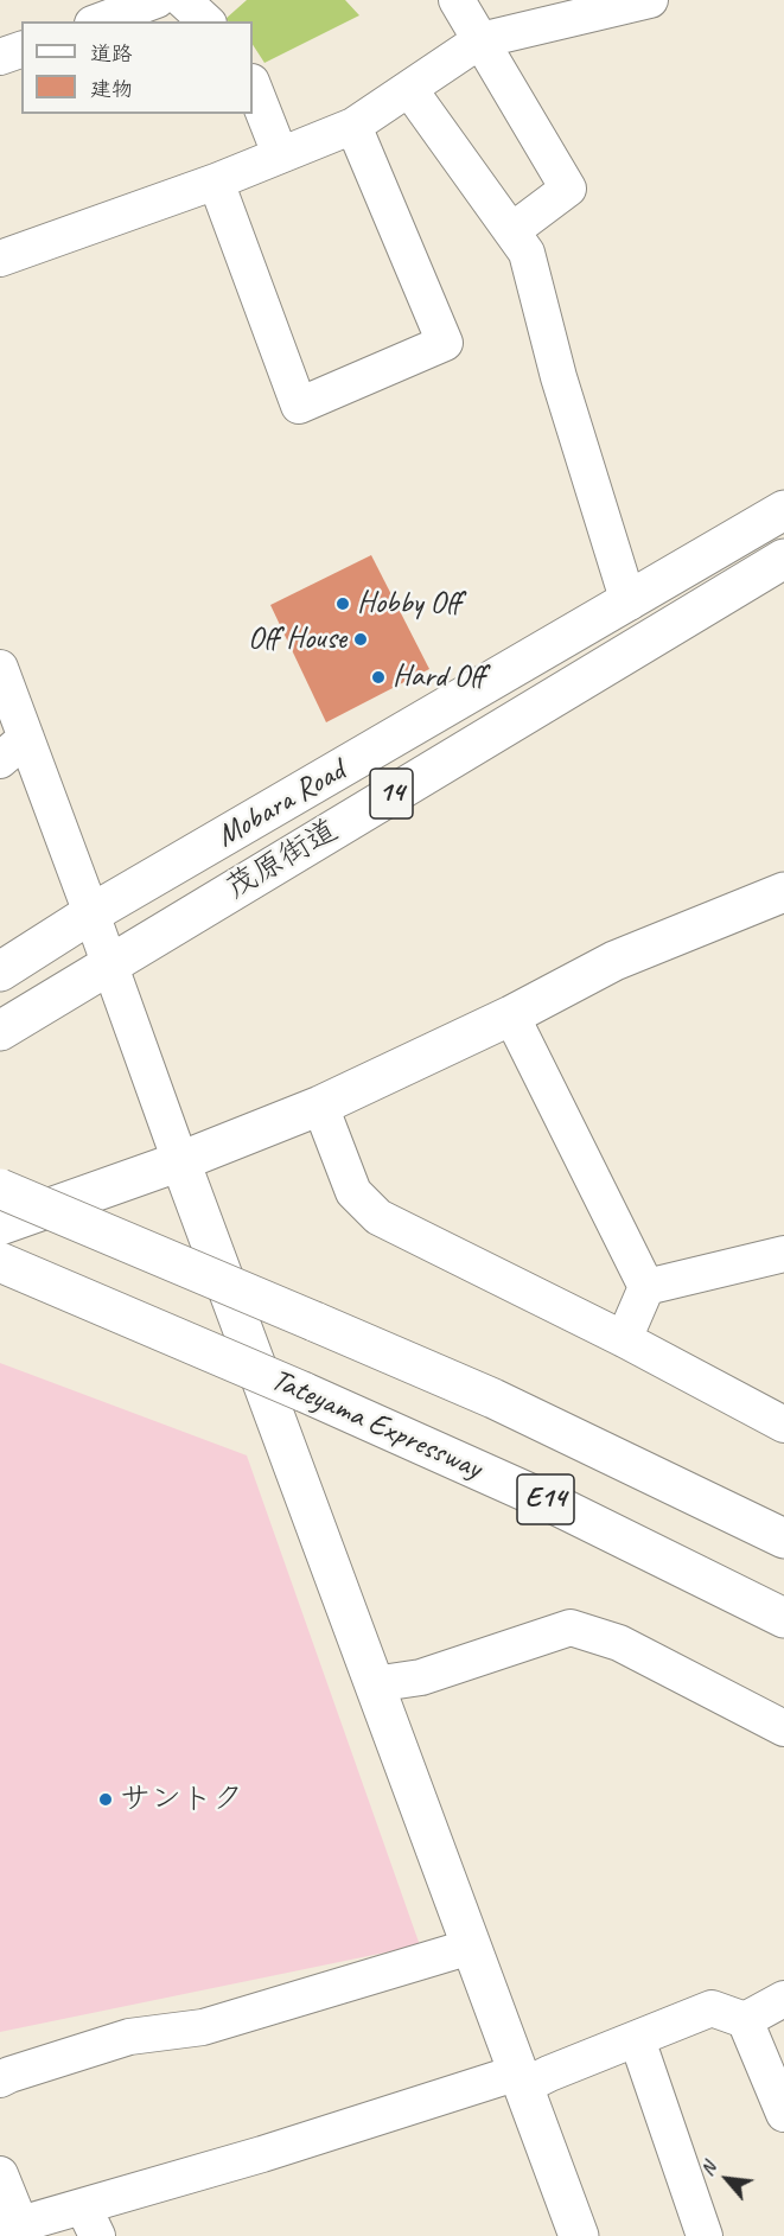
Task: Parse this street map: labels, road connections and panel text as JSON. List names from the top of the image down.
{
  "streets": {
    "main road": [
      "14",
      "Mobara Road",
      "茂原街道",
      "Tateyama Expressway",
      "E14"
    ]
  },
  "places": [
    "Hobby Off",
    "Off House",
    "Hard Off",
    "サントク"
  ],
  "legend": ["道路", "建物"],
  "north": "top left"
}
